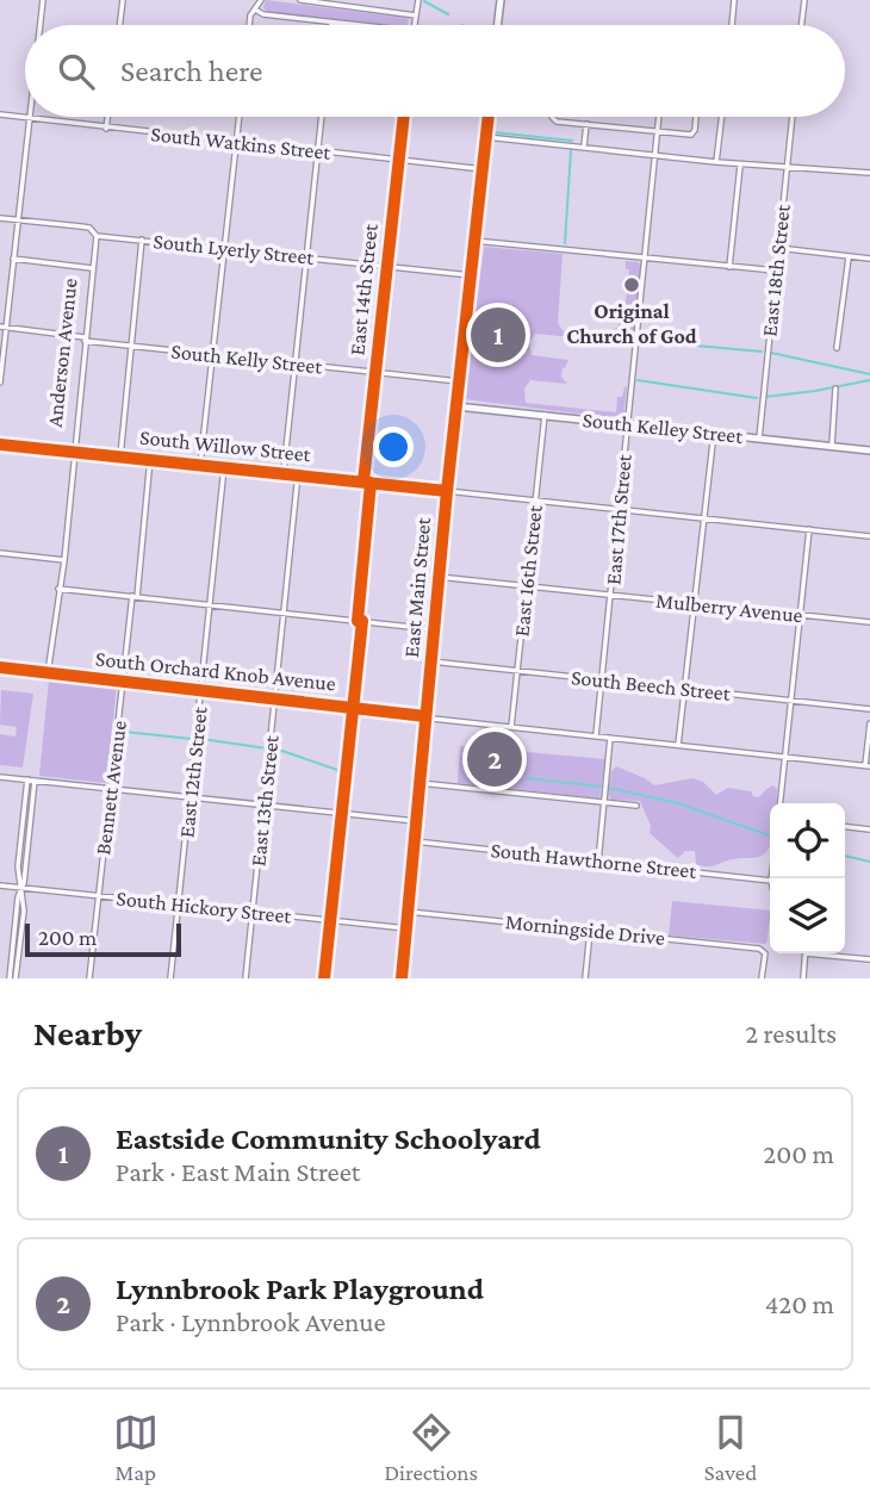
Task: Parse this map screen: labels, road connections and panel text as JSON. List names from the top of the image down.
{
  "streets": {
    "main road": ["South Kelley Street", "South Willow Street", "East Main Street"],
    "street": [
      "South Watkins Street",
      "South Lyerly Street",
      "East 18th Street",
      "East 14th Street",
      "Anderson Avenue",
      "South Kelly Street",
      "East 17th Street",
      "East 16th Street",
      "Mulberry Avenue",
      "South Orchard Knob Avenue",
      "South Beech Street",
      "East 12th Street",
      "Bennett Avenue",
      "East 13th Street",
      "South Hawthorne Street",
      "South Hickory Street",
      "Morningside Drive"
    ]
  },
  "crossings": [
    ["South Watkins Street", "East 14th Street"],
    ["South Watkins Street", "East Main Street"],
    ["South Lyerly Street", "East 14th Street"],
    ["South Lyerly Street", "Anderson Avenue"],
    ["South Lyerly Street", "East Main Street"],
    ["East 18th Street", "South Kelley Street"],
    ["East 14th Street", "South Kelly Street"],
    ["East 14th Street", "South Willow Street"],
    ["East 14th Street", "South Orchard Knob Avenue"],
    ["East 14th Street", "South Hickory Street"],
    ["Anderson Avenue", "South Kelly Street"],
    ["Anderson Avenue", "South Willow Street"],
    ["Anderson Avenue", "South Orchard Knob Avenue"],
    ["South Kelly Street", "East Main Street"],
    ["South Kelley Street", "East 17th Street"],
    ["South Kelley Street", "East 16th Street"],
    ["South Kelley Street", "East Main Street"],
    ["South Willow Street", "East 17th Street"],
    ["South Willow Street", "East 16th Street"],
    ["South Willow Street", "East Main Street"],
    ["South Willow Street", "East 12th Street"],
    ["South Willow Street", "Bennett Avenue"],
    ["South Willow Street", "East 13th Street"],
    ["East 17th Street", "Mulberry Avenue"],
    ["East 17th Street", "South Orchard Knob Avenue"],
    ["East 17th Street", "South Beech Street"],
    ["East 16th Street", "Mulberry Avenue"],
    ["East 16th Street", "South Orchard Knob Avenue"],
    ["East 16th Street", "South Beech Street"],
    ["East Main Street", "Mulberry Avenue"],
    ["East Main Street", "South Orchard Knob Avenue"],
    ["East Main Street", "South Beech Street"],
    ["East Main Street", "South Hawthorne Street"],
    ["East Main Street", "South Hickory Street"],
    ["East Main Street", "Morningside Drive"],
    ["South Orchard Knob Avenue", "East 12th Street"],
    ["South Orchard Knob Avenue", "Bennett Avenue"],
    ["South Orchard Knob Avenue", "East 13th Street"],
    ["East 12th Street", "South Hickory Street"],
    ["Bennett Avenue", "South Hickory Street"],
    ["East 13th Street", "South Hickory Street"]
  ],
  "places": ["Original Church of God"],
  "scale_bar": "200 m",
  "page": {
    "search": "Search here",
    "pins": ["1", "2"],
    "scale": "200 m",
    "heading": ["Nearby", "2 results"],
    "list": [
      {
        "mark": "1",
        "name": "Eastside Community Schoolyard",
        "note": "Park · East Main Street",
        "value": "200 m"
      },
      {
        "mark": "2",
        "name": "Lynnbrook Park Playground",
        "note": "Park · Lynnbrook Avenue",
        "value": "420 m"
      }
    ],
    "nav": ["Map", "Directions", "Saved"]
  }
}
